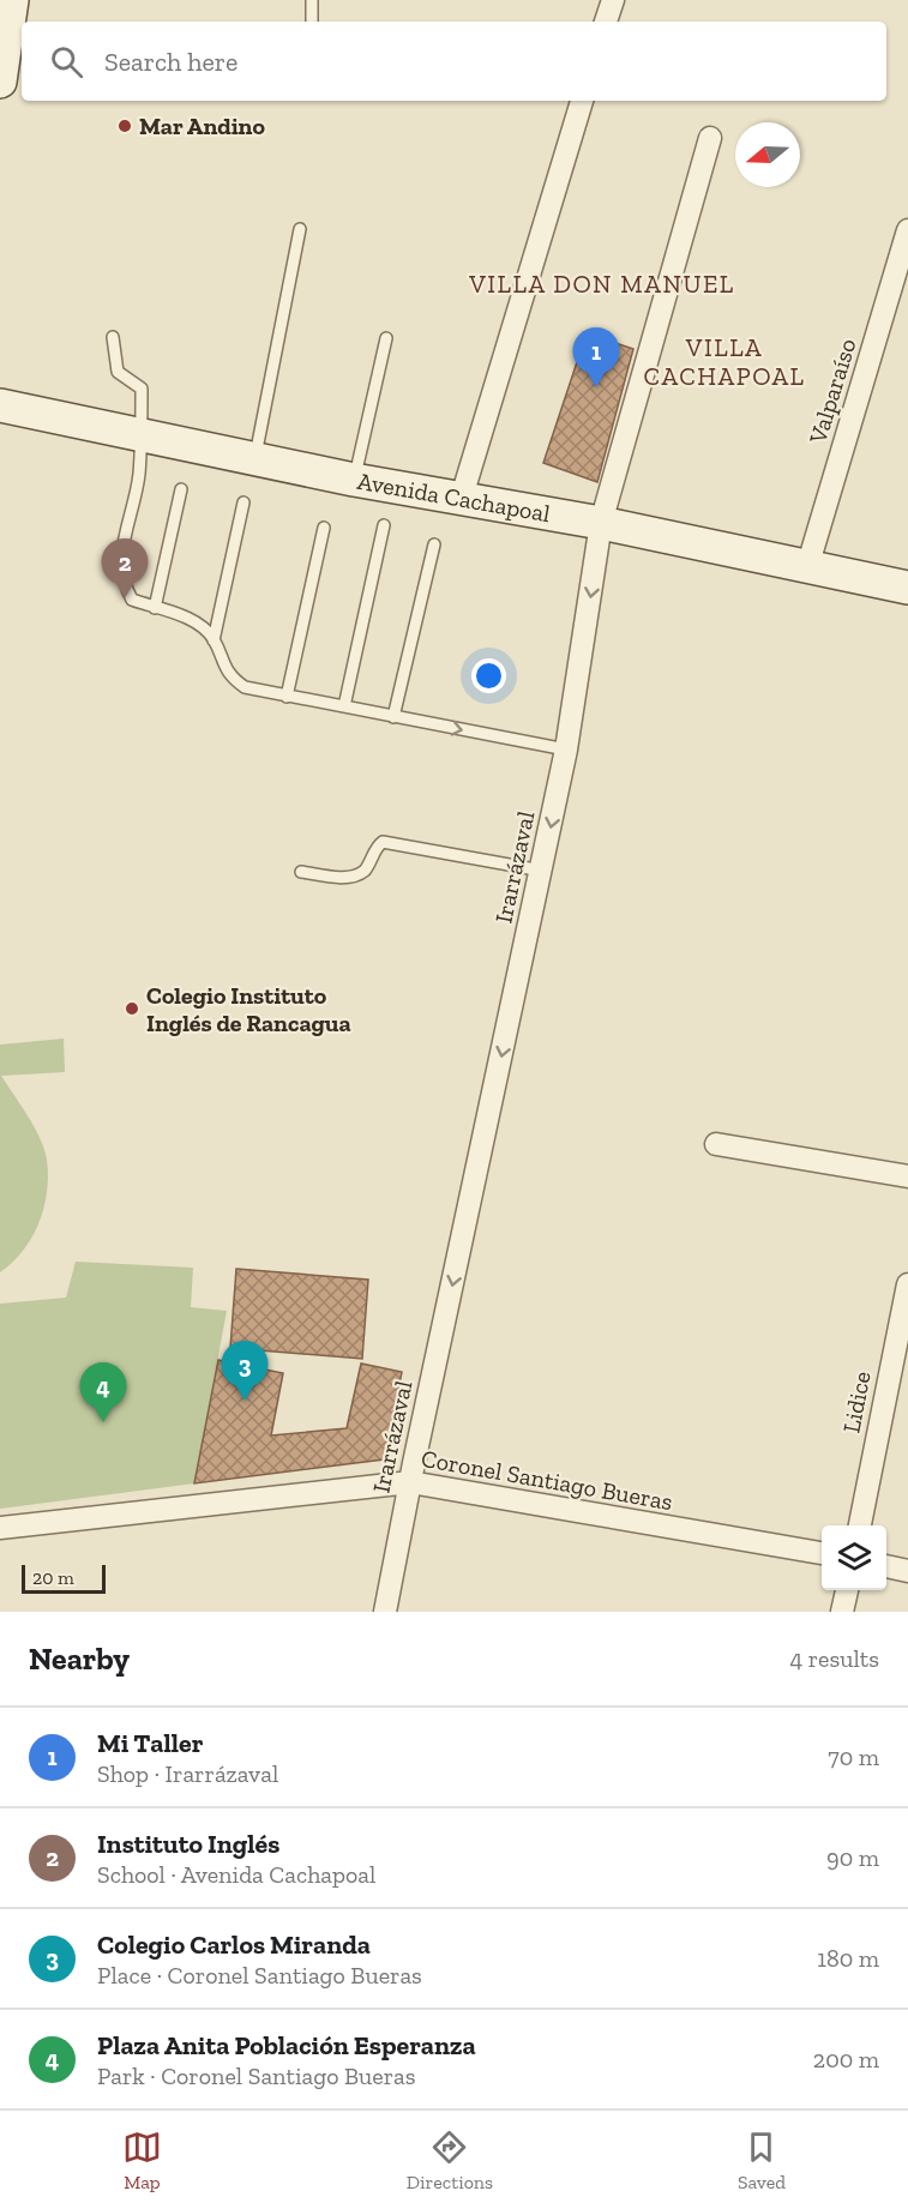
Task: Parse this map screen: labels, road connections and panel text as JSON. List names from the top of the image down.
{
  "streets": {
    "main road": ["Avenida Cachapoal"],
    "street": [
      "Valparaíso",
      "Irarrázaval",
      "Lidice",
      "Coronel Santiago Bueras"
    ]
  },
  "crossings": [
    ["Valparaíso", "Avenida Cachapoal"],
    ["Avenida Cachapoal", "Irarrázaval"],
    ["Irarrázaval", "Coronel Santiago Bueras"]
  ],
  "one_way": ["Irarrázaval"],
  "districts": ["VILLA DON MANUEL", "VILLA CACHAPOAL"],
  "places": ["Mar Andino", "Colegio Instituto Inglés de Rancagua"],
  "scale_bar": "20 m",
  "north": "left",
  "page": {
    "search": "Search here",
    "pins": [
      "1",
      "2",
      "3",
      "4"
    ],
    "scale": "20 m",
    "heading": ["Nearby", "4 results"],
    "list": [
      {
        "mark": "1",
        "name": "Mi Taller",
        "note": "Shop · Irarrázaval",
        "value": "70 m"
      },
      {
        "mark": "2",
        "name": "Instituto Inglés",
        "note": "School · Avenida Cachapoal",
        "value": "90 m"
      },
      {
        "mark": "3",
        "name": "Colegio Carlos Miranda",
        "note": "Place · Coronel Santiago Bueras",
        "value": "180 m"
      },
      {
        "mark": "4",
        "name": "Plaza Anita Población Esperanza",
        "note": "Park · Coronel Santiago Bueras",
        "value": "200 m"
      }
    ],
    "nav": ["Map", "Directions", "Saved"]
  }
}
